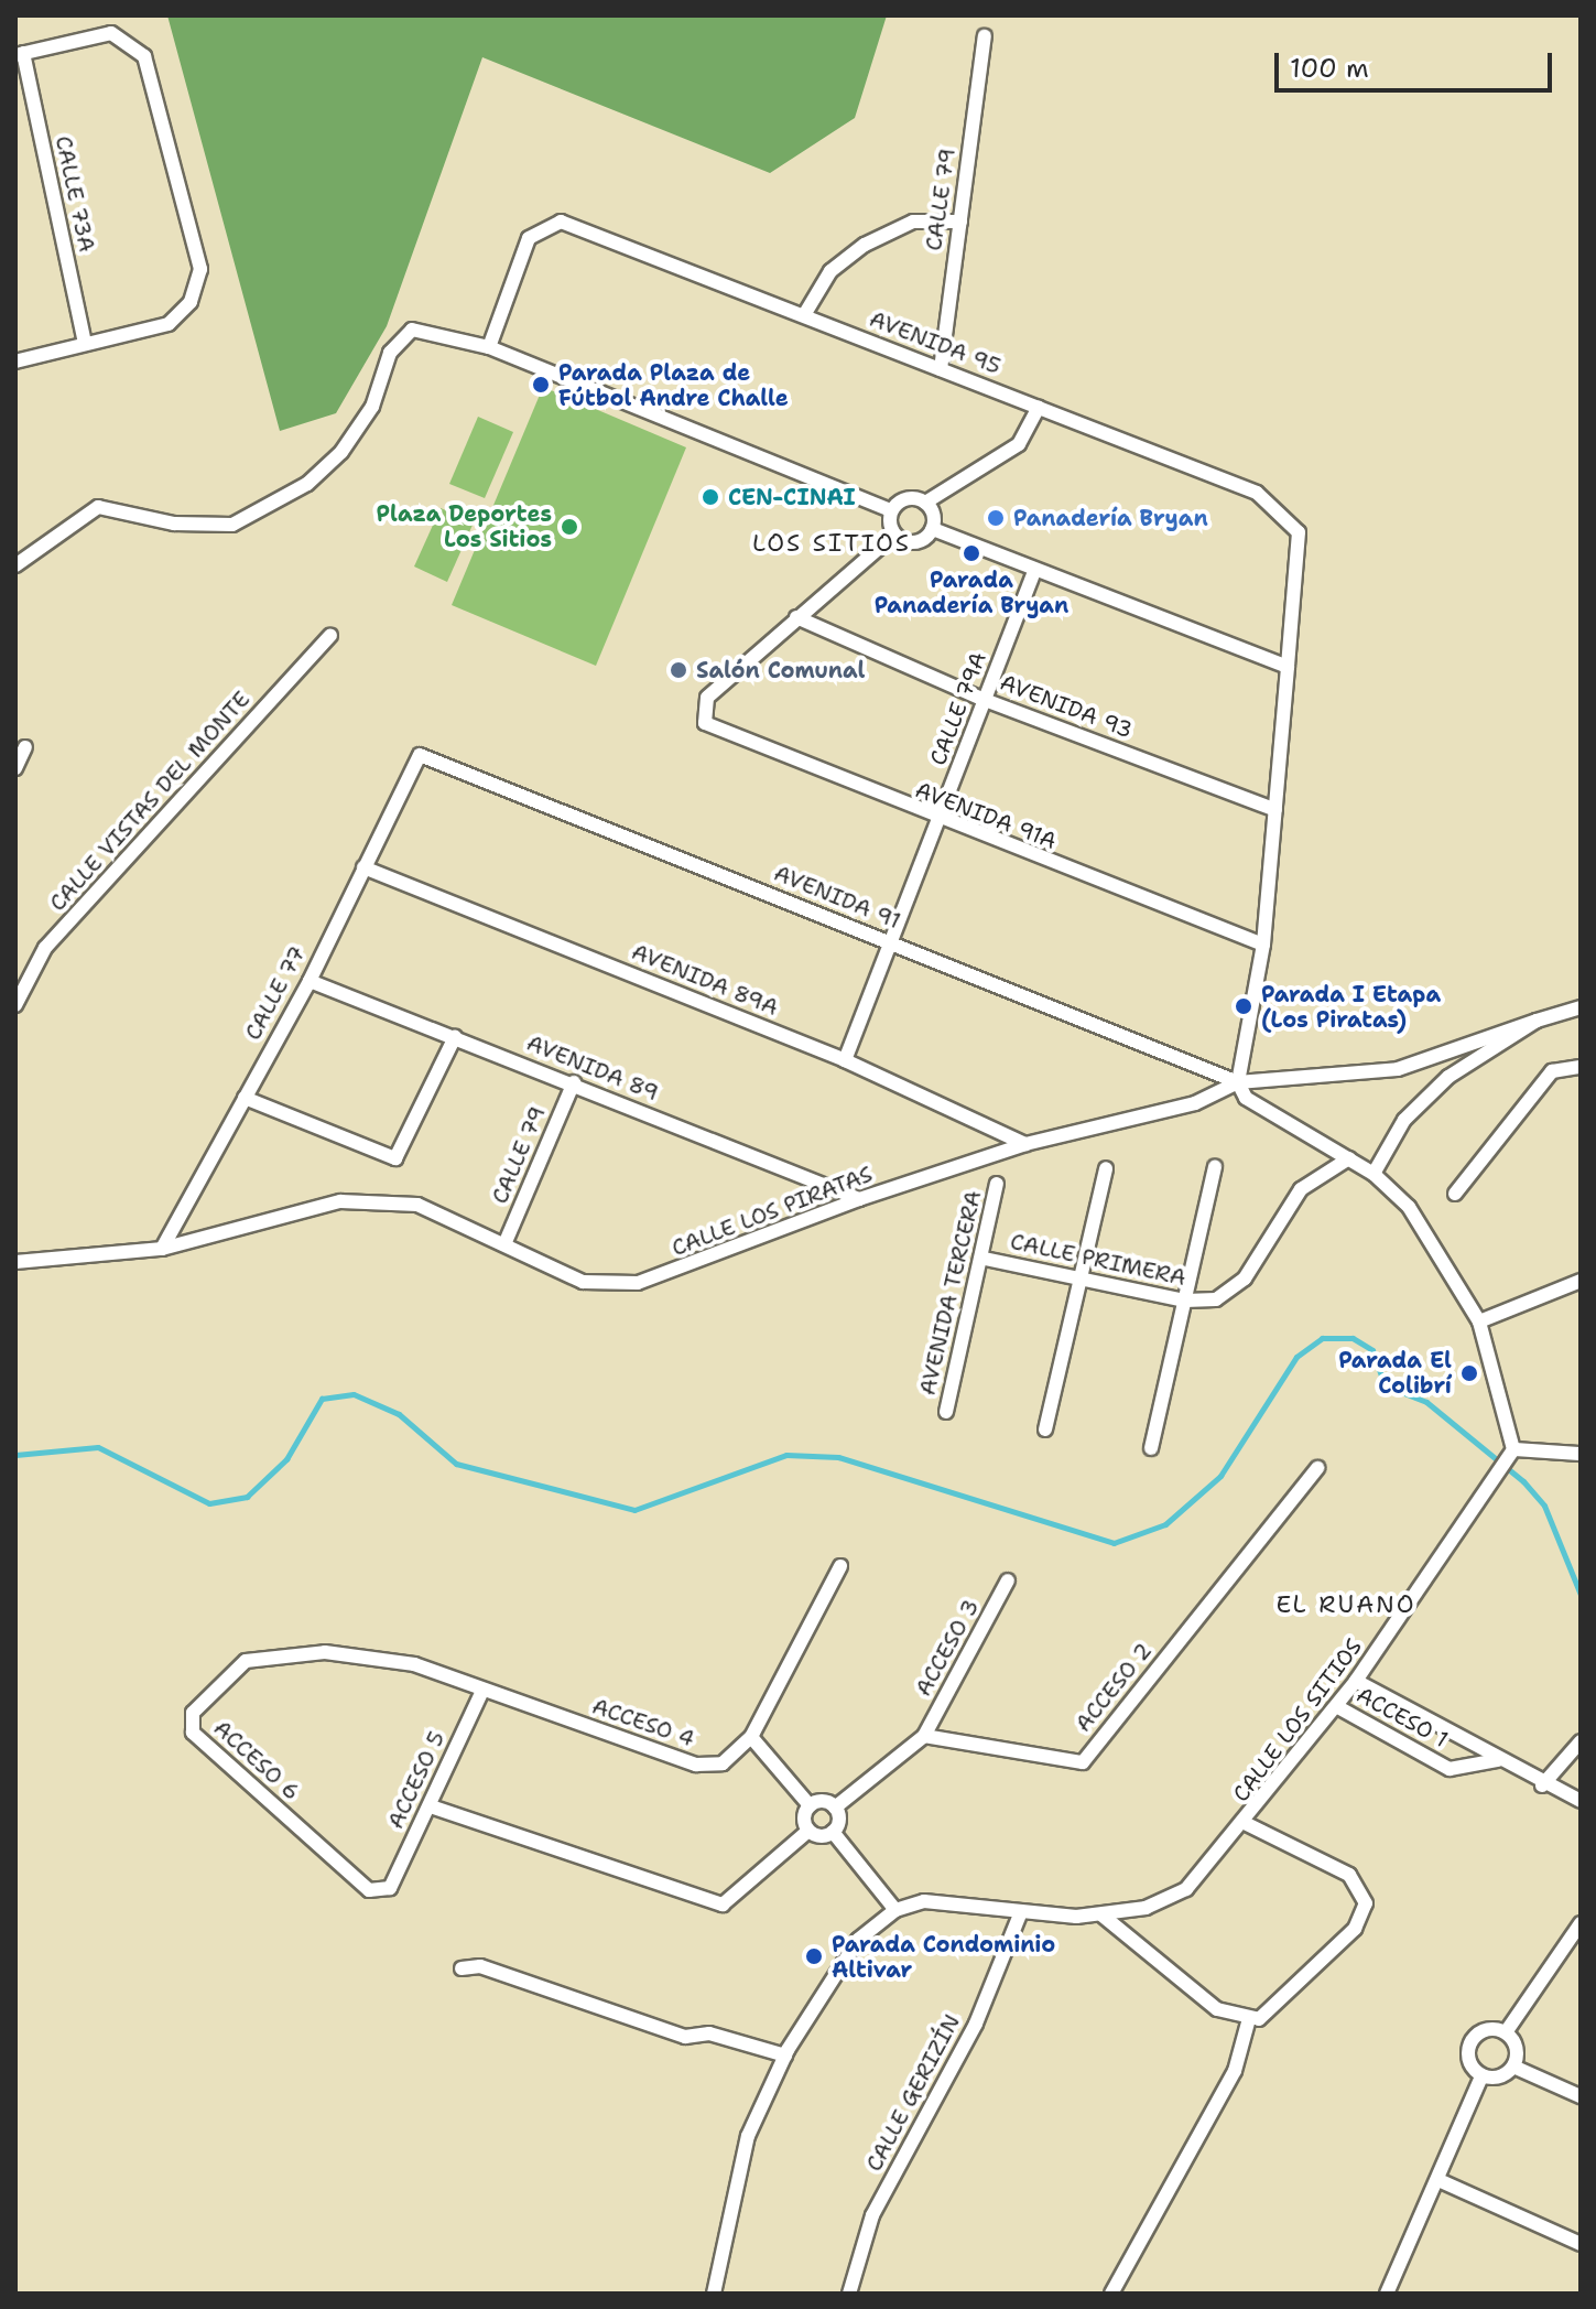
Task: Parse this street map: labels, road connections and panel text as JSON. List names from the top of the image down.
{
  "streets": {
    "street": [
      "CALLE 73A",
      "CALLE 79",
      "AVENIDA 95",
      "AVENIDA 93",
      "CALLE 79A",
      "CALLE VISTAS DEL MONTE",
      "AVENIDA 91A",
      "AVENIDA 91",
      "AVENIDA 89A",
      "CALLE 77",
      "AVENIDA 89",
      "CALLE LOS PIRATAS",
      "CALLE PRIMERA",
      "AVENIDA TERCERA",
      "ACCESO 3",
      "ACCESO 2",
      "ACCESO 1",
      "CALLE LOS SITIOS",
      "ACCESO 4",
      "ACCESO 6",
      "ACCESO 5",
      "CALLE GERIZÍN"
    ]
  },
  "crossings": [
    ["CALLE 79", "AVENIDA 95"],
    ["CALLE 79", "AVENIDA 89"],
    ["CALLE 79", "CALLE LOS PIRATAS"],
    ["AVENIDA 95", "AVENIDA 93"],
    ["AVENIDA 95", "AVENIDA 91A"],
    ["AVENIDA 95", "AVENIDA 91"],
    ["AVENIDA 95", "CALLE LOS PIRATAS"],
    ["AVENIDA 93", "CALLE 79A"],
    ["AVENIDA 93", "AVENIDA 91A"],
    ["CALLE 79A", "AVENIDA 91A"],
    ["CALLE 79A", "AVENIDA 91"],
    ["CALLE 79A", "AVENIDA 89A"],
    ["AVENIDA 91", "CALLE 77"],
    ["AVENIDA 91", "CALLE LOS PIRATAS"],
    ["AVENIDA 89A", "CALLE 77"],
    ["AVENIDA 89A", "CALLE LOS PIRATAS"],
    ["CALLE 77", "AVENIDA 89"],
    ["CALLE 77", "CALLE LOS PIRATAS"],
    ["AVENIDA 89", "CALLE LOS PIRATAS"],
    ["CALLE PRIMERA", "AVENIDA TERCERA"],
    ["ACCESO 3", "ACCESO 2"],
    ["ACCESO 1", "CALLE LOS SITIOS"],
    ["CALLE LOS SITIOS", "CALLE GERIZÍN"],
    ["ACCESO 4", "ACCESO 6"],
    ["ACCESO 4", "ACCESO 5"],
    ["ACCESO 6", "ACCESO 5"]
  ],
  "districts": ["LOS SITIOS", "EL RUANO"],
  "places": [
    "Parada Plaza de Fútbol Andre Challe",
    "CEN-CINAI",
    "Panadería Bryan",
    "Plaza Deportes Los Sitios",
    "Parada Panadería Bryan",
    "Salón Comunal",
    "Parada I Etapa (Los Piratas)",
    "Parada El Colibrí",
    "Parada Condominio Altivar"
  ],
  "scale_bar": "100 m"
}
